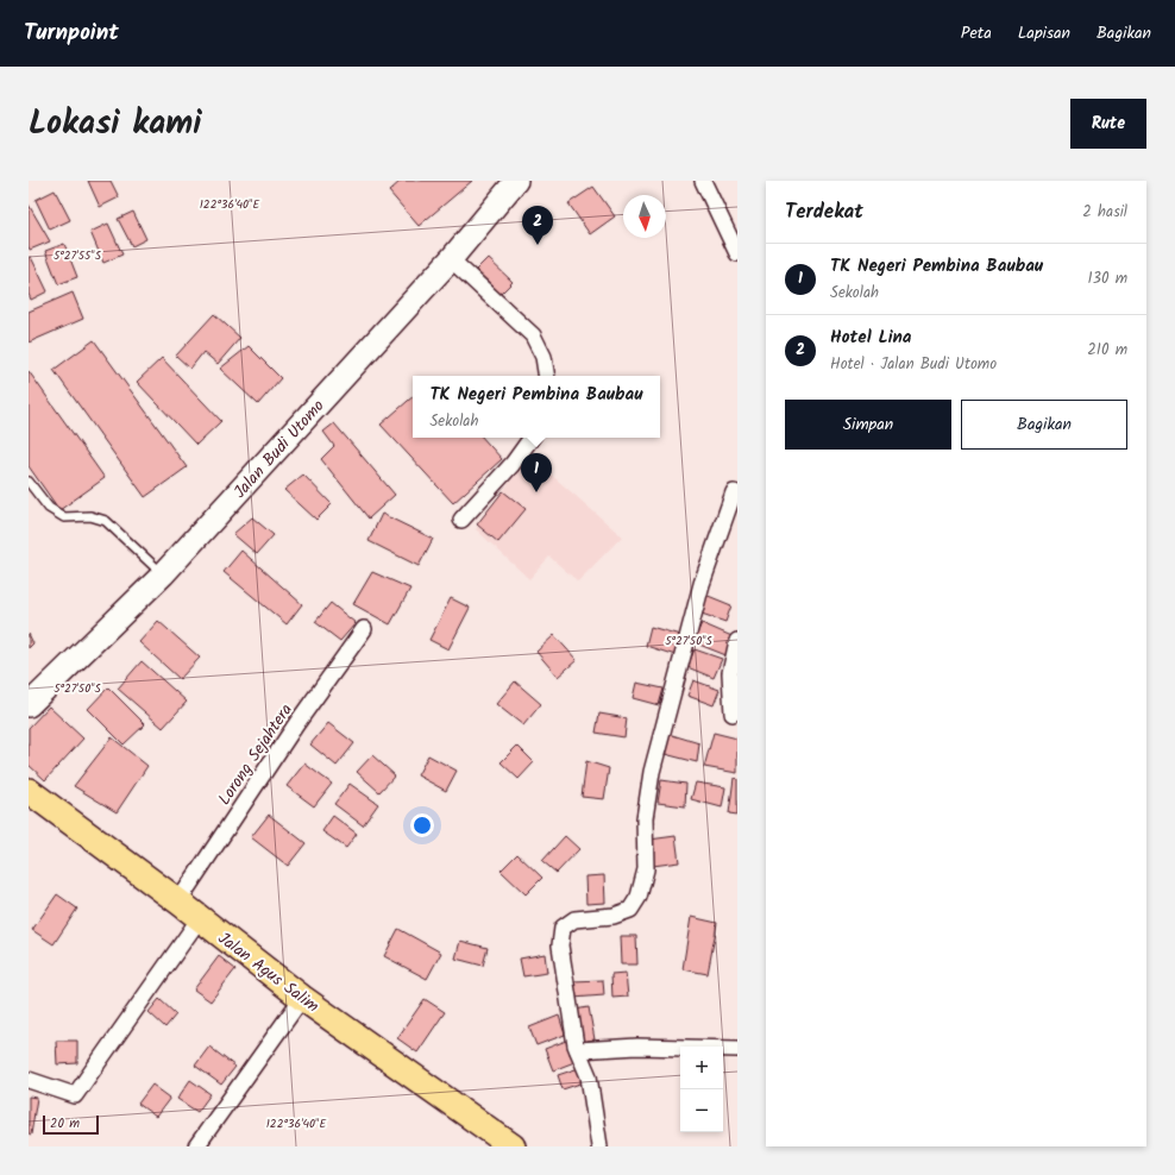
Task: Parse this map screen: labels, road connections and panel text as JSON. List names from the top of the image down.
{
  "streets": {
    "main road": ["Jalan Budi Utomo", "Jalan Agus Salim"],
    "street": ["Lorong Sejahtera"]
  },
  "crossings": [
    ["Lorong Sejahtera", "Jalan Agus Salim"]
  ],
  "scale_bar": "20 m",
  "north": "bottom",
  "page": {
    "header": "Turnpoint",
    "nav": ["Peta", "Lapisan", "Bagikan"],
    "title": "Lokasi kami",
    "buttons": [
      "Rute",
      ["Simpan", "Bagikan"]
    ],
    "heading": ["Terdekat", "2 hasil"],
    "pins": ["2", "1"],
    "list": [
      {
        "mark": "1",
        "name": "TK Negeri Pembina Baubau",
        "note": "Sekolah",
        "value": "130 m"
      },
      {
        "mark": "2",
        "name": "Hotel Lina",
        "note": "Hotel · Jalan Budi Utomo",
        "value": "210 m"
      }
    ],
    "popup": ["TK Negeri Pembina Baubau", "Sekolah"],
    "map_buttons": ["+", "−"],
    "scale": "20 m"
  },
  "coordinates": ["122°36'40\"E", "5°27'55\"S", "5°27'50\"S"]
}
